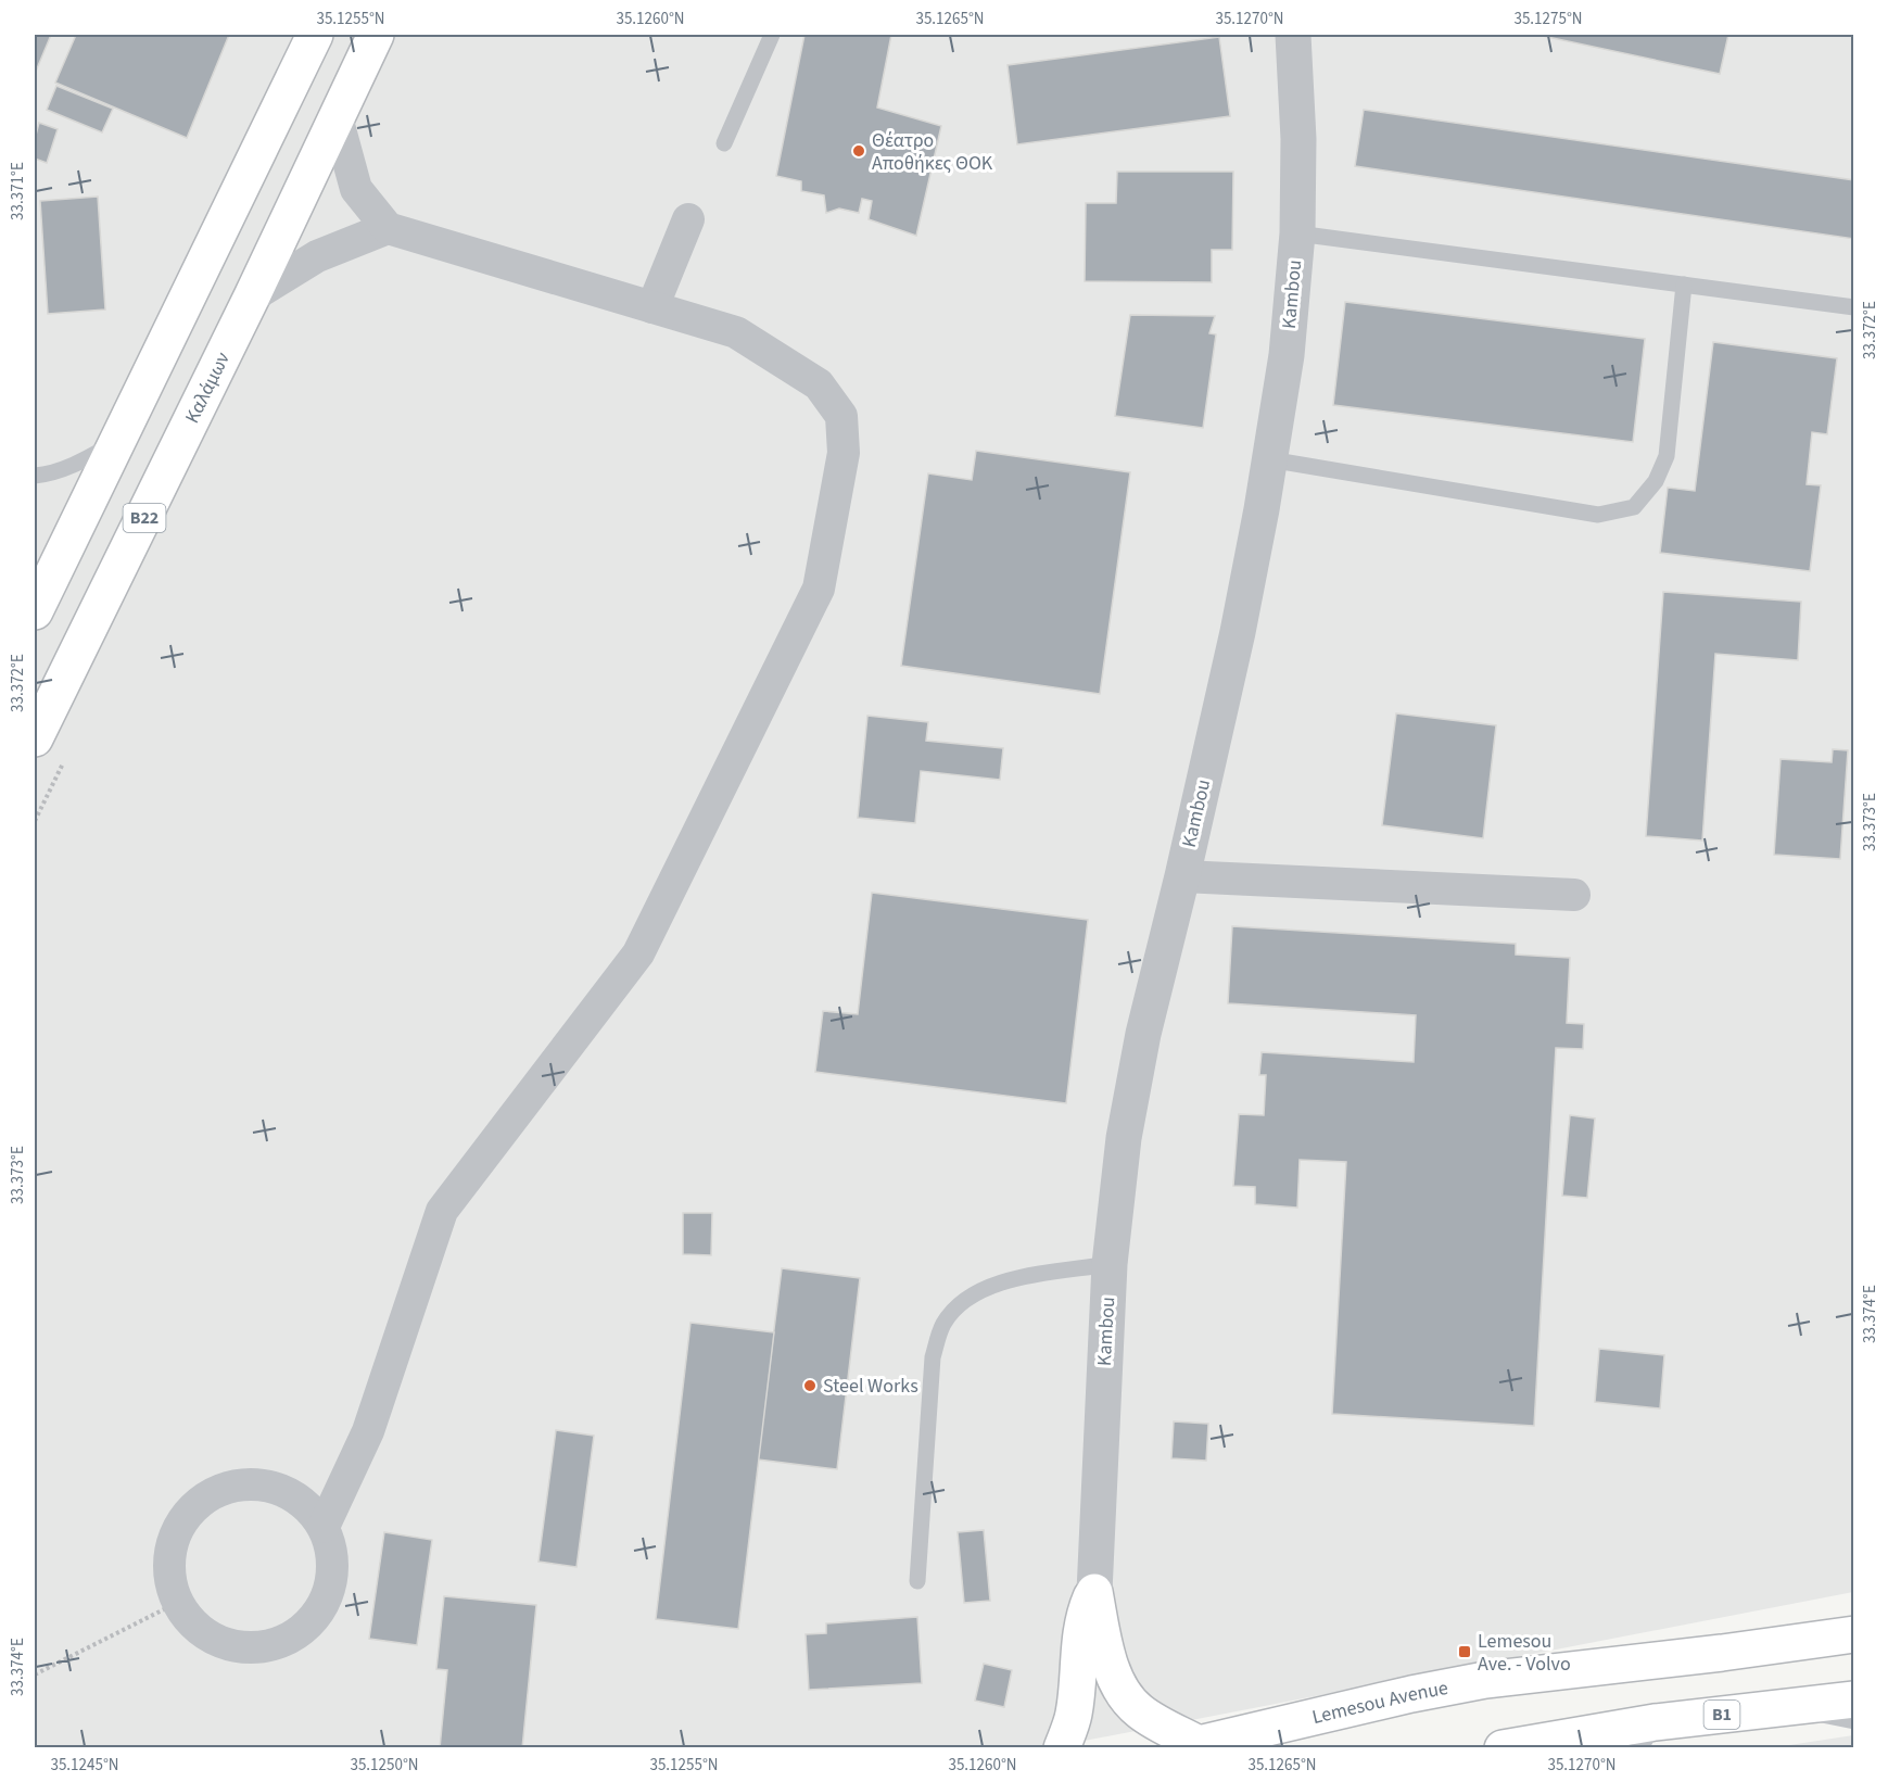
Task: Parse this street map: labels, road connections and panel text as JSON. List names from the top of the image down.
{
  "streets": {
    "main road": [
      "Καλάμων",
      "B22",
      "Lemesou Avenue",
      "B1"
    ],
    "street": ["Kambou"]
  },
  "places": {
    "other": ["Θέατρο Αποθήκες ΘΟΚ", "Steel Works"],
    "transit": ["Lemesou Ave. - Volvo"]
  },
  "coordinates": [
    "35.1255°N",
    "35.1260°N",
    "35.1265°N",
    "35.1270°N",
    "35.1275°N",
    "33.371°E",
    "33.372°E",
    "33.373°E",
    "33.374°E",
    "35.1245°N",
    "35.1250°N"
  ]
}
